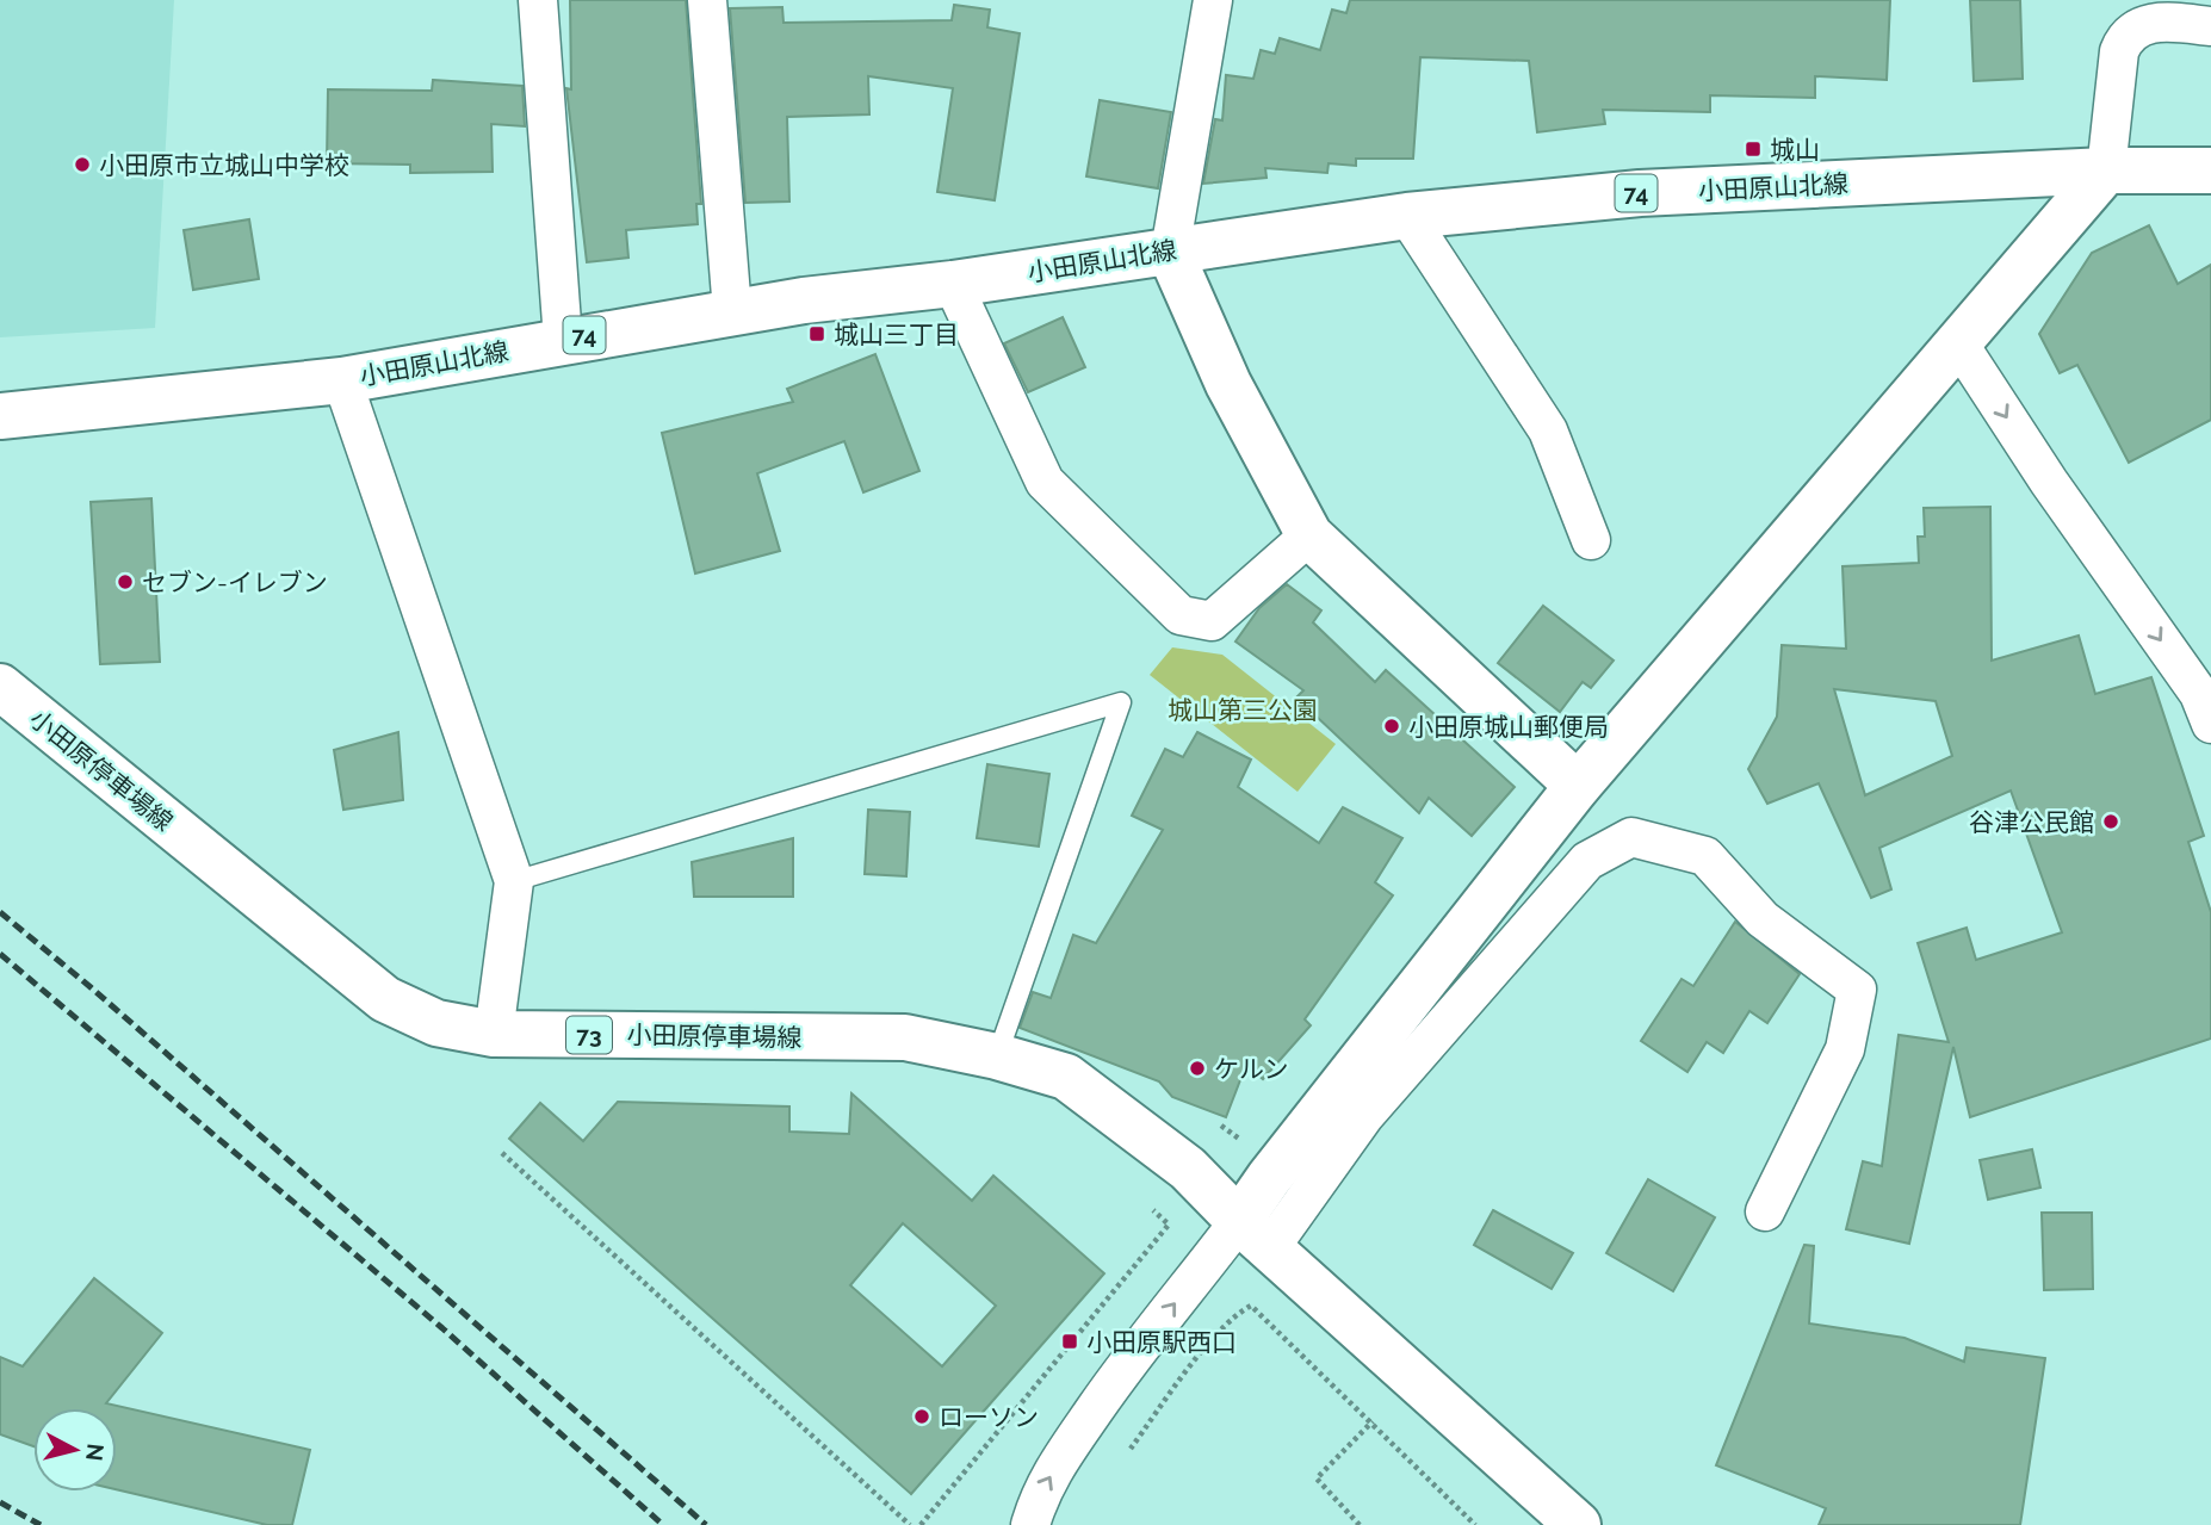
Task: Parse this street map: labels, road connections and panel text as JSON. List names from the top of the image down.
{
  "streets": {
    "main road": [
      "小田原山北線",
      "74",
      "小田原停車場線",
      "73"
    ]
  },
  "parks": ["城山第三公園"],
  "places": {
    "transit": ["城山", "城山三丁目", "小田原駅西口"],
    "other": [
      "小田原市立城山中学校",
      "セブン-イレブン",
      "小田原城山郵便局",
      "谷津公民館",
      "ケルン",
      "ローソン"
    ]
  },
  "north": "right"
}
